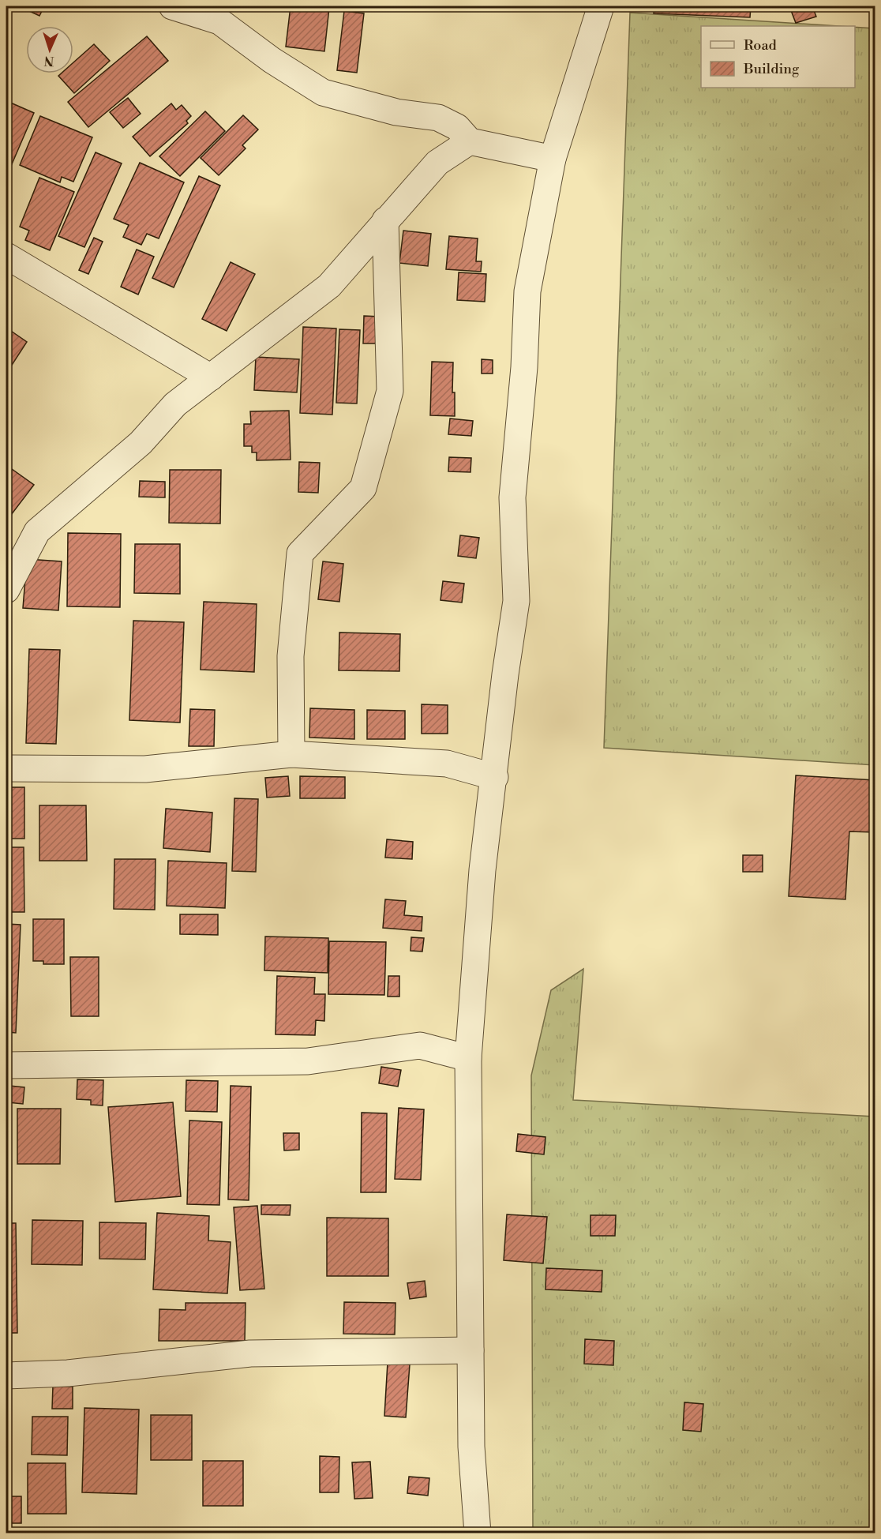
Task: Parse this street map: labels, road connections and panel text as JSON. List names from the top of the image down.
{
  "legend": ["Road", "Building"],
  "north": "bottom"
}
